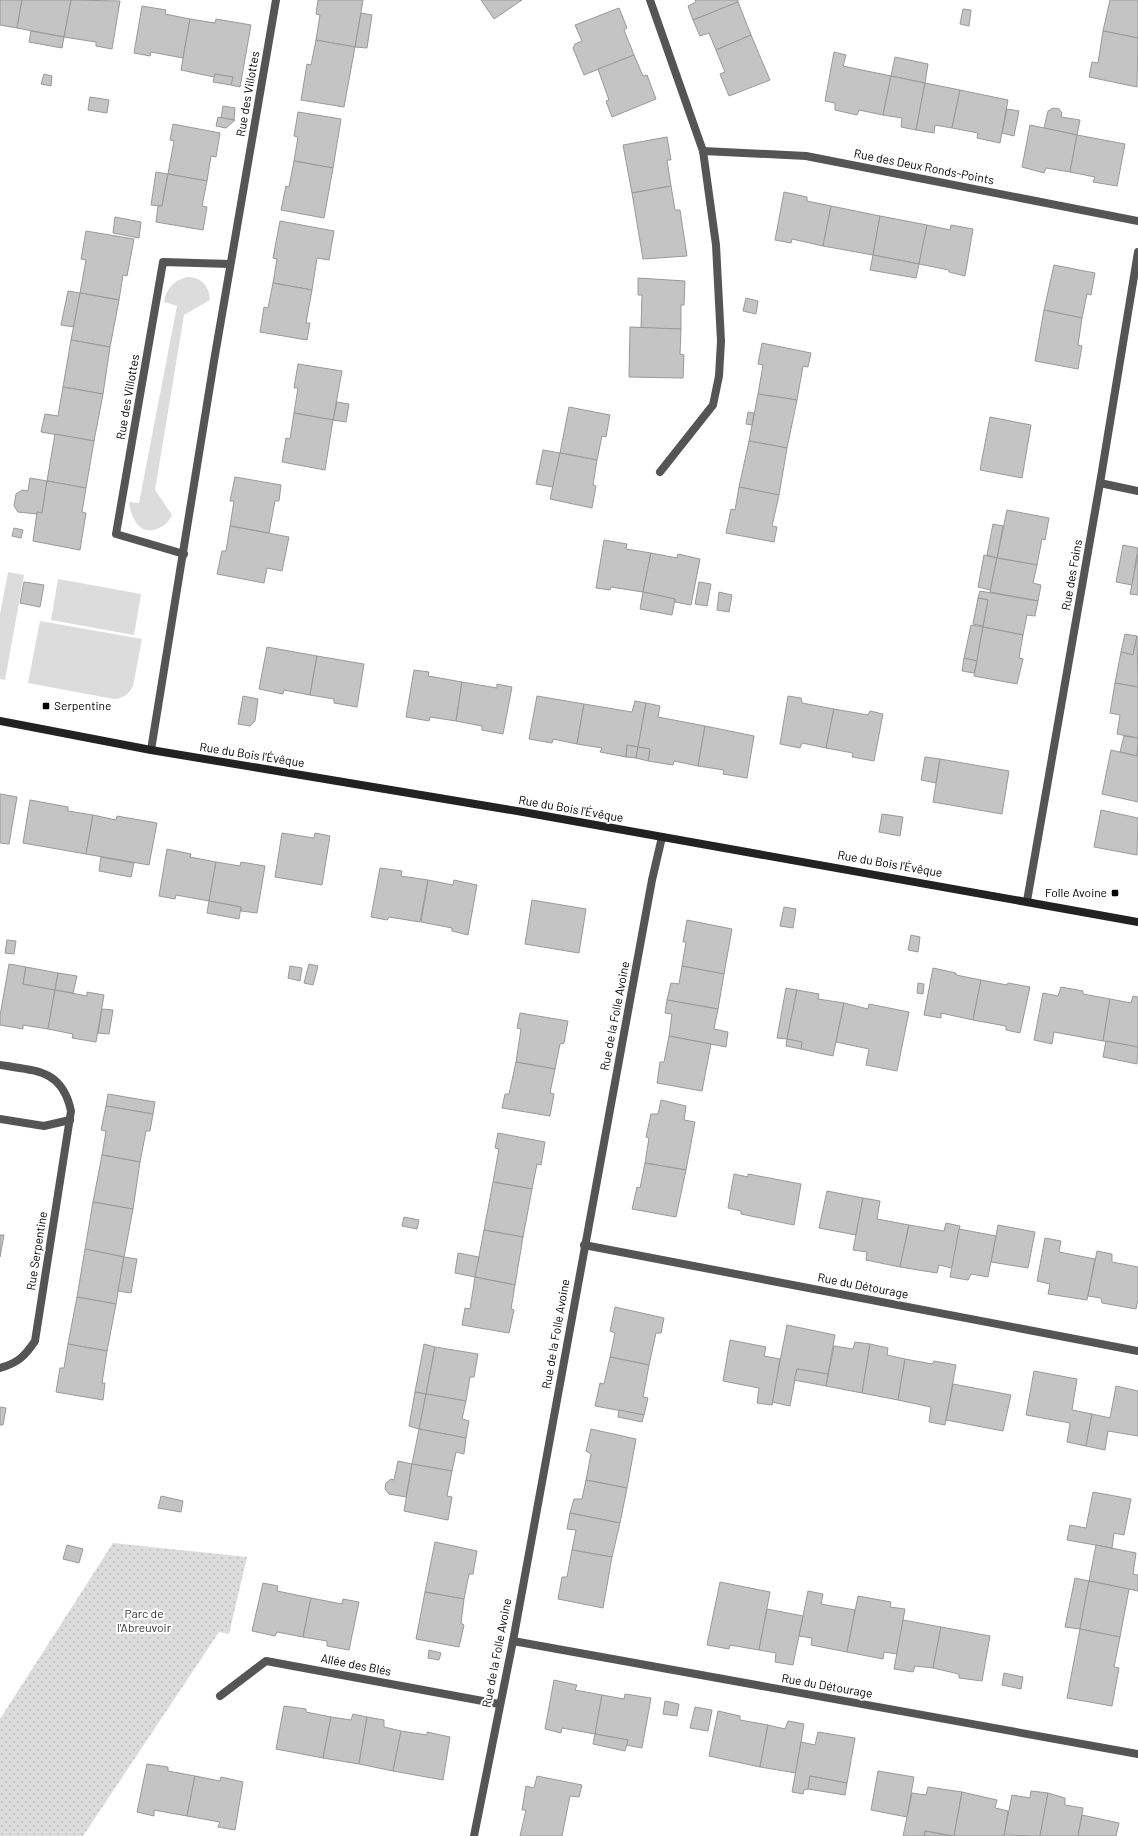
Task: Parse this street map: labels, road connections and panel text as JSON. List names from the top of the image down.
{
  "streets": {
    "street": [
      "Rue des Villottes",
      "Rue des Deux Ronds-Points",
      "Rue des Foins",
      "Rue du Bois l'Évêque",
      "Rue de la Folle Avoine",
      "Rue Serpentine",
      "Rue du Détourage",
      "Allée des Blés"
    ]
  },
  "crossings": [
    ["Rue des Villottes", "Rue du Bois l'Évêque"],
    ["Rue des Foins", "Rue du Bois l'Évêque"],
    ["Rue du Bois l'Évêque", "Rue de la Folle Avoine"],
    ["Rue de la Folle Avoine", "Rue du Détourage"],
    ["Rue de la Folle Avoine", "Allée des Blés"]
  ],
  "parks": ["Parc de l'Abreuvoir"],
  "places": {
    "transit": ["Serpentine", "Folle Avoine"]
  }
}
